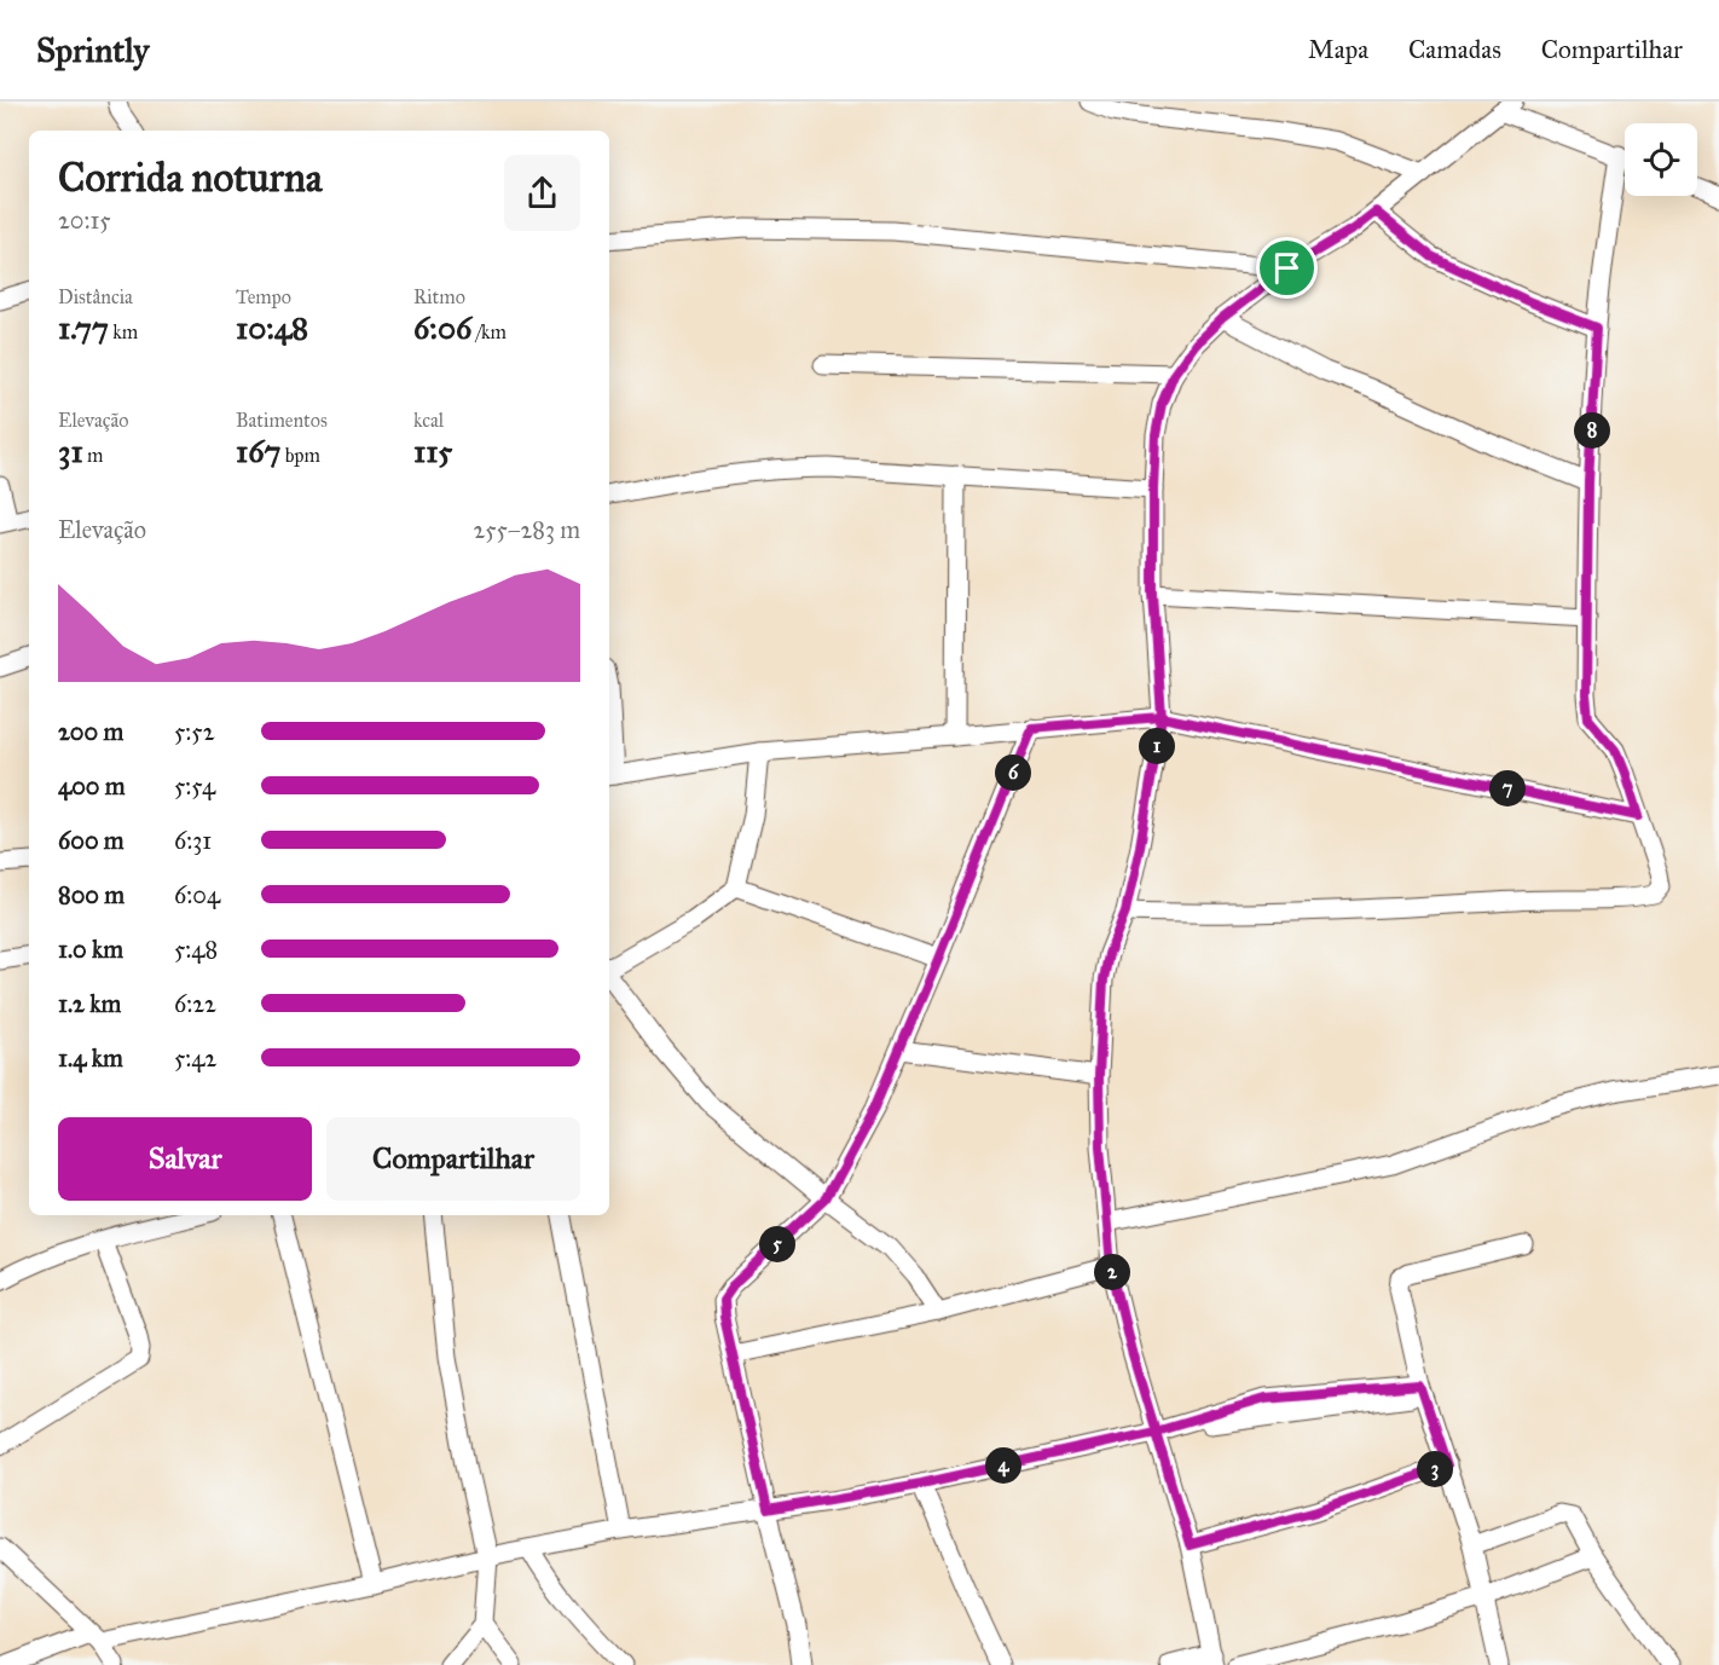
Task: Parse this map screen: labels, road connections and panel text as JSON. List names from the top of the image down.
{
  "page": {
    "header": "Sprintly",
    "nav": ["Mapa", "Camadas", "Compartilhar"],
    "heading": ["Corrida noturna", "20:15"],
    "stats": [
      ["Distância", "1.77 km"],
      ["Tempo", "10:48"],
      ["Ritmo", "6:06 /km"],
      ["Elevação", "31 m"],
      ["Batimentos", "167 bpm"],
      ["kcal", "115"]
    ],
    "pins": [
      "8",
      "1",
      "6",
      "7",
      "5",
      "2",
      "4",
      "3"
    ],
    "chart": ["Elevação", "255–283 m"],
    "list": [
      {
        "name": "200 m",
        "note": "5:52"
      },
      {
        "name": "400 m",
        "note": "5:54"
      },
      {
        "name": "600 m",
        "note": "6:31"
      },
      {
        "name": "800 m",
        "note": "6:04"
      },
      {
        "name": "1.0 km",
        "note": "5:48"
      },
      {
        "name": "1.2 km",
        "note": "6:22"
      },
      {
        "name": "1.4 km",
        "note": "5:42"
      }
    ],
    "buttons": ["Salvar", "Compartilhar"]
  }
}
